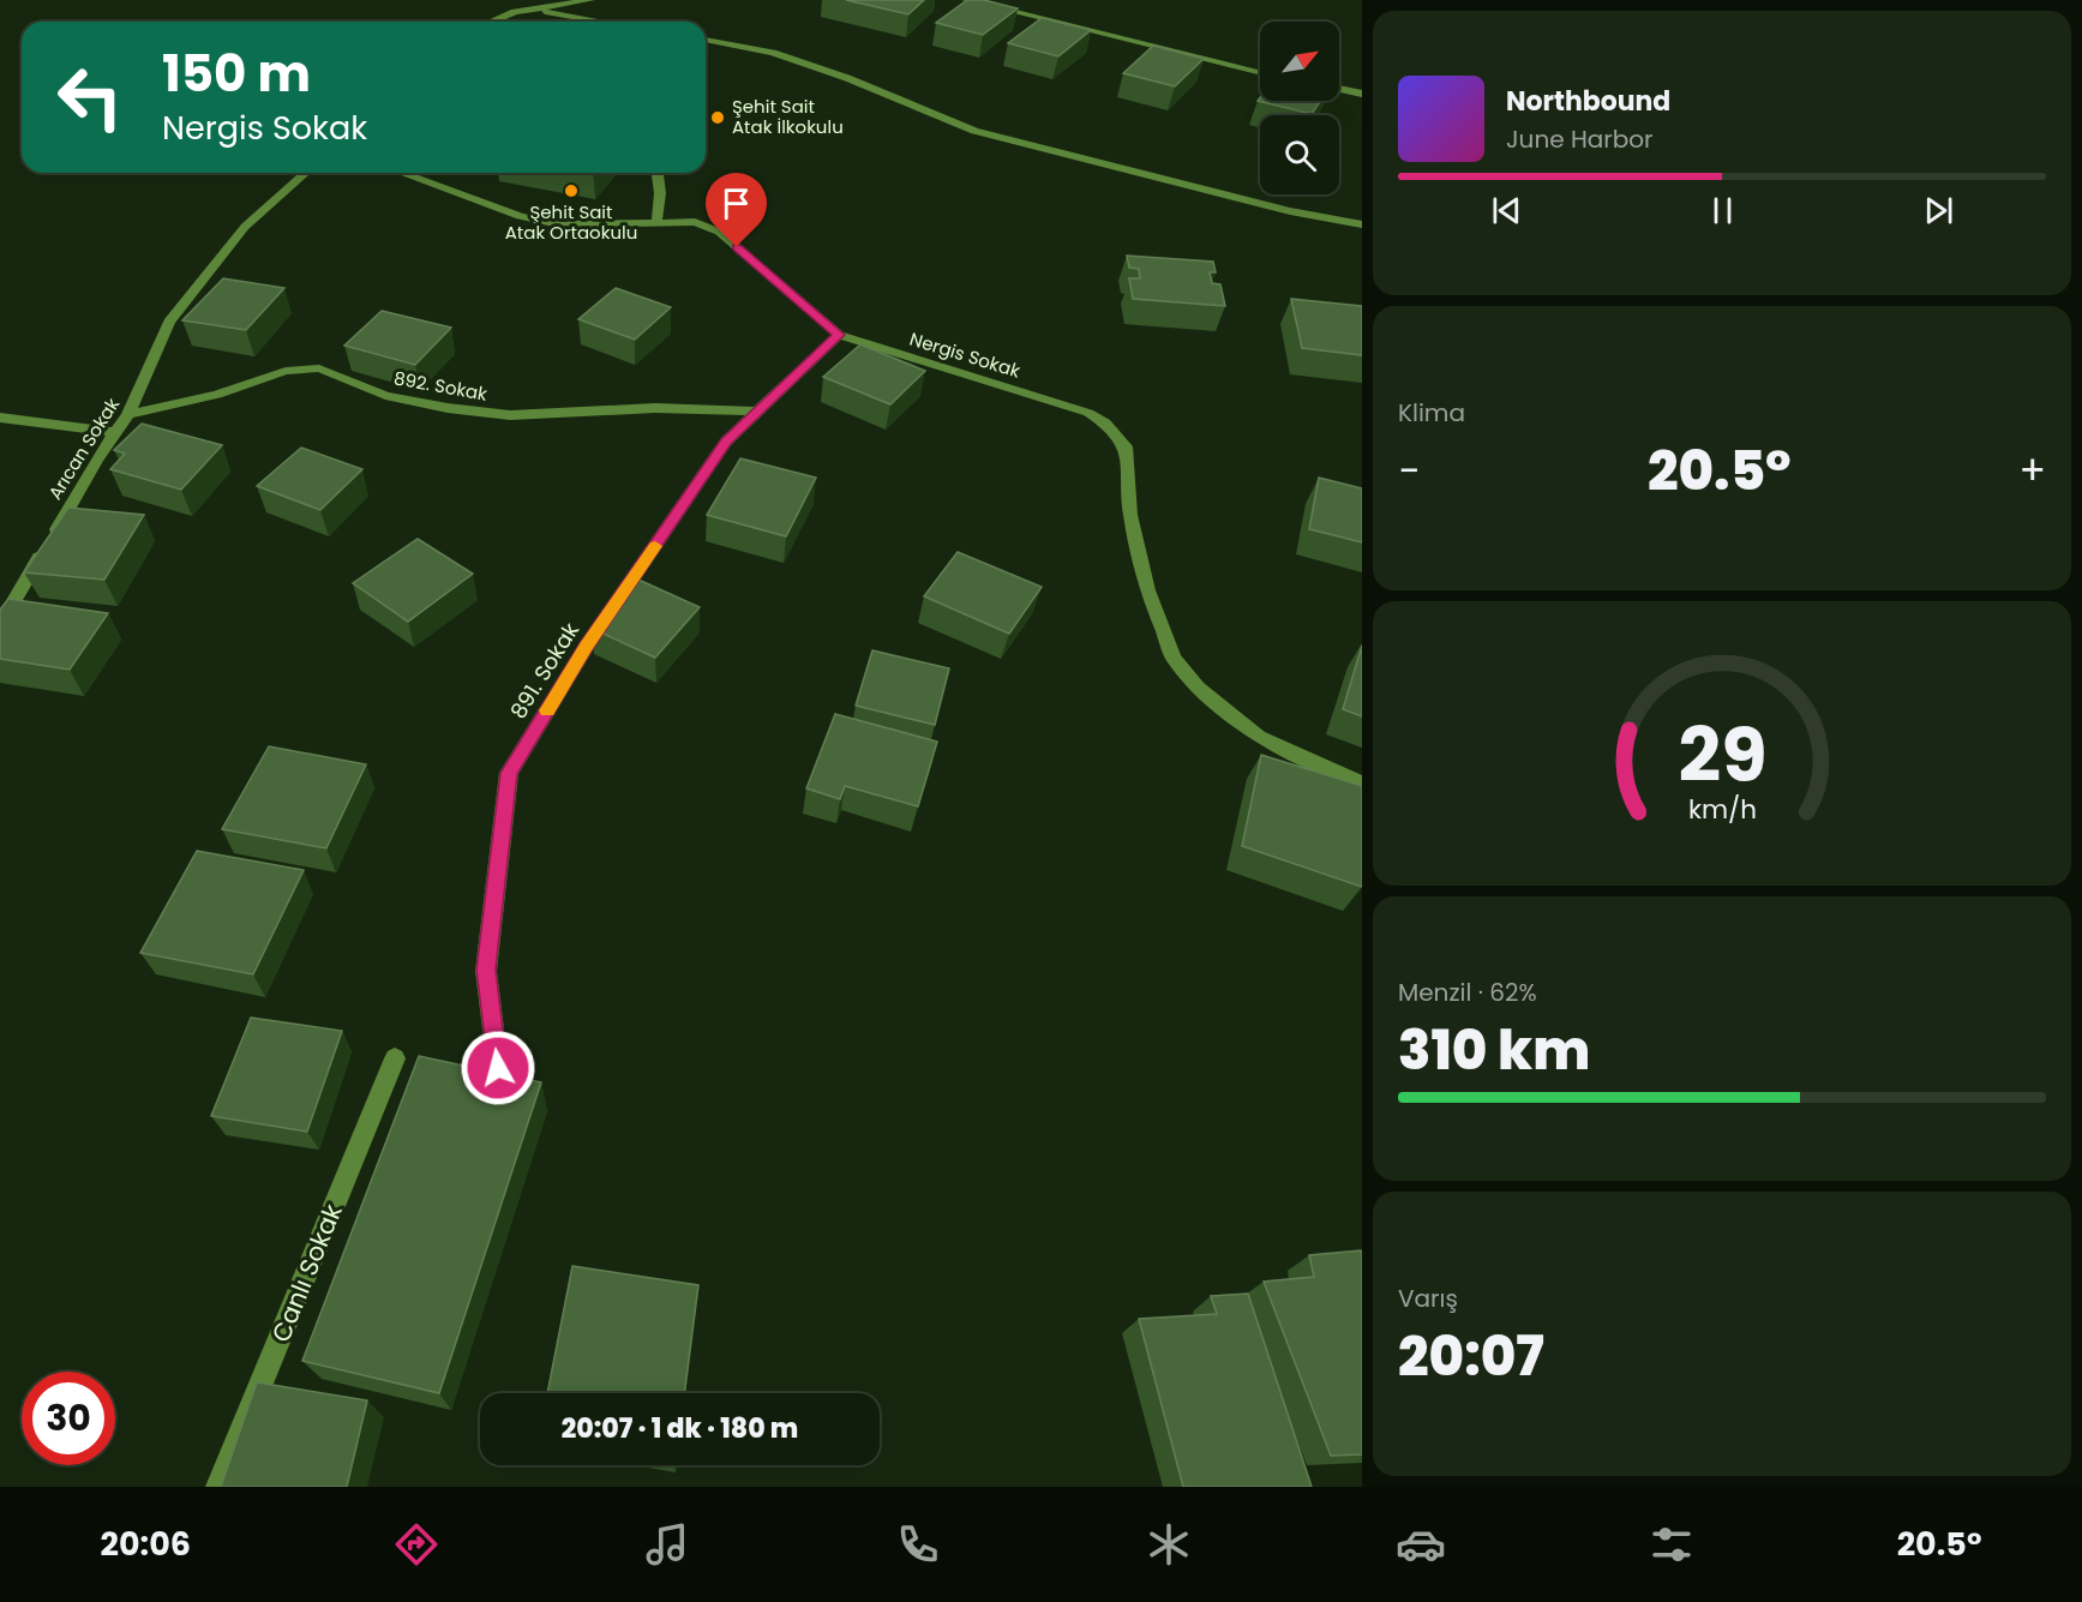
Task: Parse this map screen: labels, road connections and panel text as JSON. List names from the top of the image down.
{
  "streets": {
    "street": [
      "Nergis Sokak",
      "892. Sokak",
      "Arıcan Sokak",
      "891. Sokak",
      "Canlı Sokak"
    ]
  },
  "crossings": [
    ["Nergis Sokak", "891. Sokak"],
    ["892. Sokak", "Arıcan Sokak"],
    ["892. Sokak", "891. Sokak"]
  ],
  "places": ["Şehit Sait Atak İlkokulu", "Şehit Sait Atak Ortaokulu"],
  "north": "top right",
  "page": {
    "turn": ["150 m", "Nergis Sokak"],
    "song": ["Northbound", "June Harbor"],
    "tile": [
      "Klima",
      ["Menzil · 62%", "310 km"],
      ["Varış", "20:07"]
    ],
    "heat": ["−", "20.5°", "+"],
    "limit": "30",
    "trip": "20:07 · 1 dk · 180 m",
    "tabs": ["20:06", "20.5°"],
    "gauge": ["29", "km/h"]
  }
}
